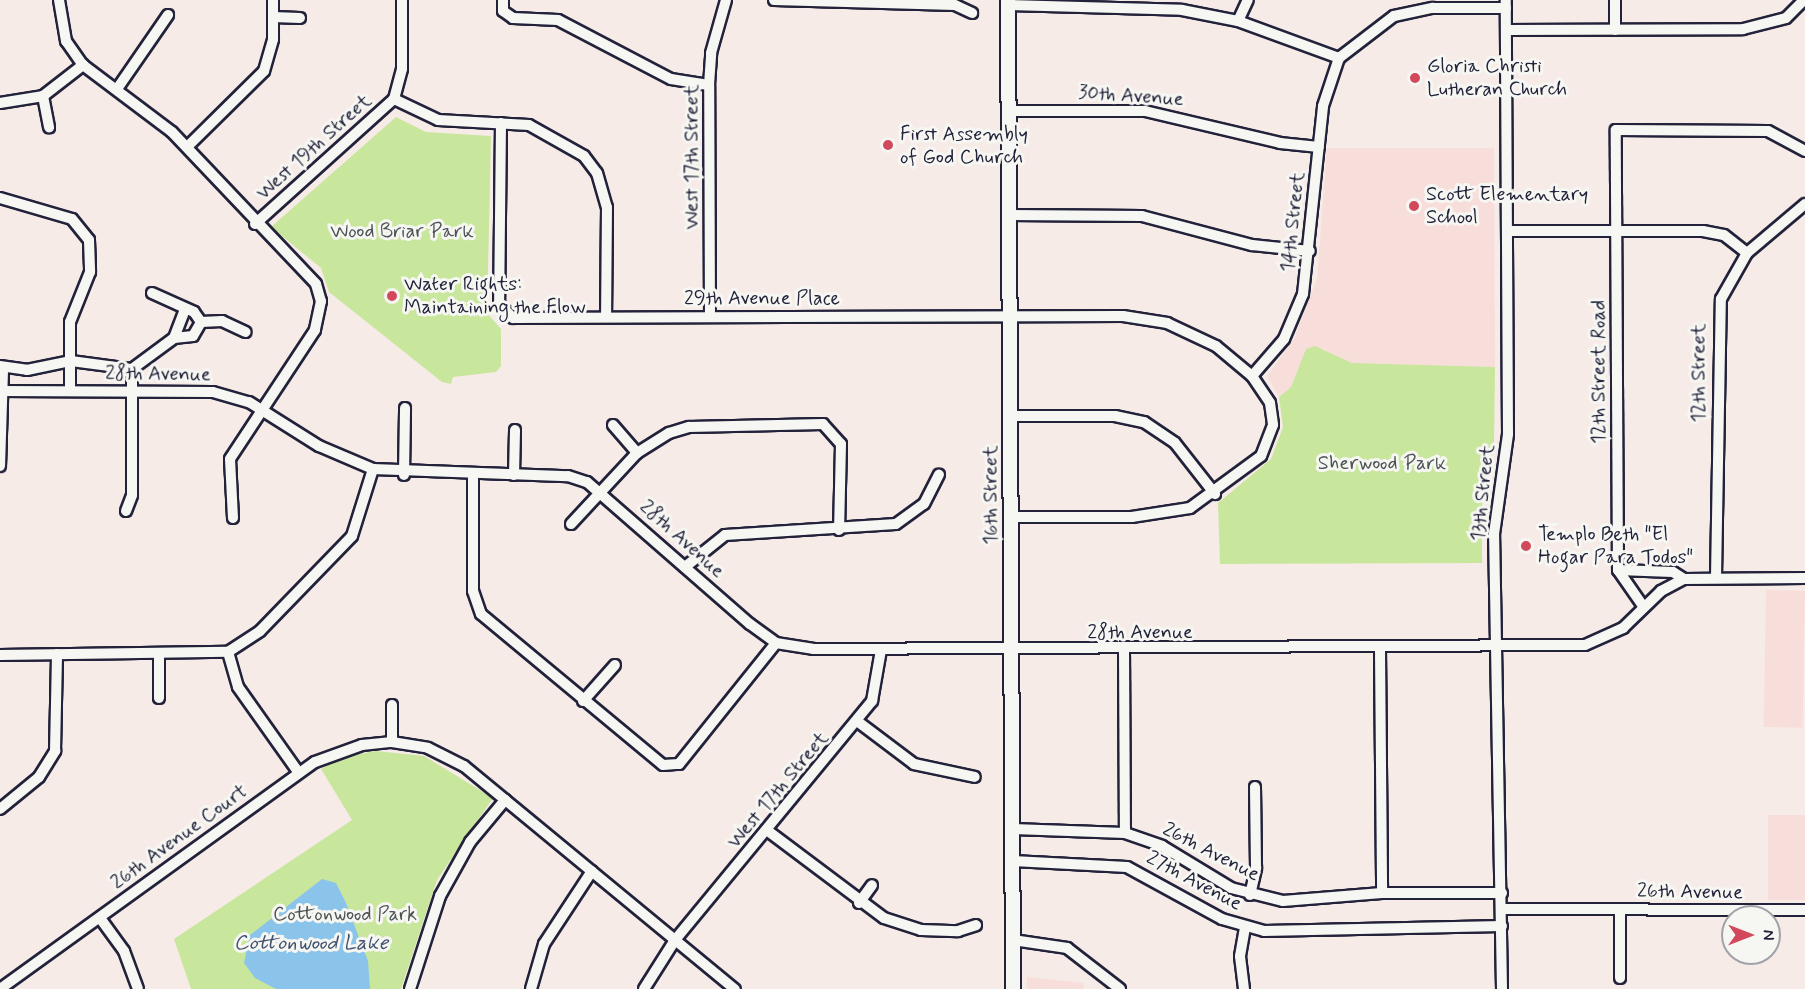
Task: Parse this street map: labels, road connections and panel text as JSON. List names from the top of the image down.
{
  "streets": {
    "main road": ["16th Street"],
    "street": [
      "30th Avenue",
      "West 19th Street",
      "West 17th Street",
      "14th Street",
      "29th Avenue Place",
      "12th Street Road",
      "12th Street",
      "28th Avenue",
      "13th Street",
      "26th Avenue Court",
      "26th Avenue",
      "27th Avenue"
    ]
  },
  "crossings": [
    ["30th Avenue", "14th Street"],
    ["30th Avenue", "16th Street"],
    ["West 19th Street", "28th Avenue"],
    ["West 17th Street", "29th Avenue Place"],
    ["West 17th Street", "28th Avenue"],
    ["West 17th Street", "26th Avenue Court"],
    ["14th Street", "29th Avenue Place"],
    ["29th Avenue Place", "16th Street"],
    ["12th Street", "28th Avenue"],
    ["28th Avenue", "13th Street"],
    ["28th Avenue", "16th Street"],
    ["13th Street", "26th Avenue"],
    ["13th Street", "27th Avenue"],
    ["16th Street", "26th Avenue"],
    ["16th Street", "27th Avenue"]
  ],
  "water": ["Cottonwood Lake"],
  "parks": ["Wood Briar Park", "Sherwood Park", "Cottonwood Park"],
  "places": [
    "Gloria Christi Lutheran Church",
    "First Assembly of God Church",
    "Scott Elementary School",
    "Water Rights: Maintaining the Flow",
    "Templo Beth \"El Hogar Para Todos\""
  ],
  "north": "right"
}
